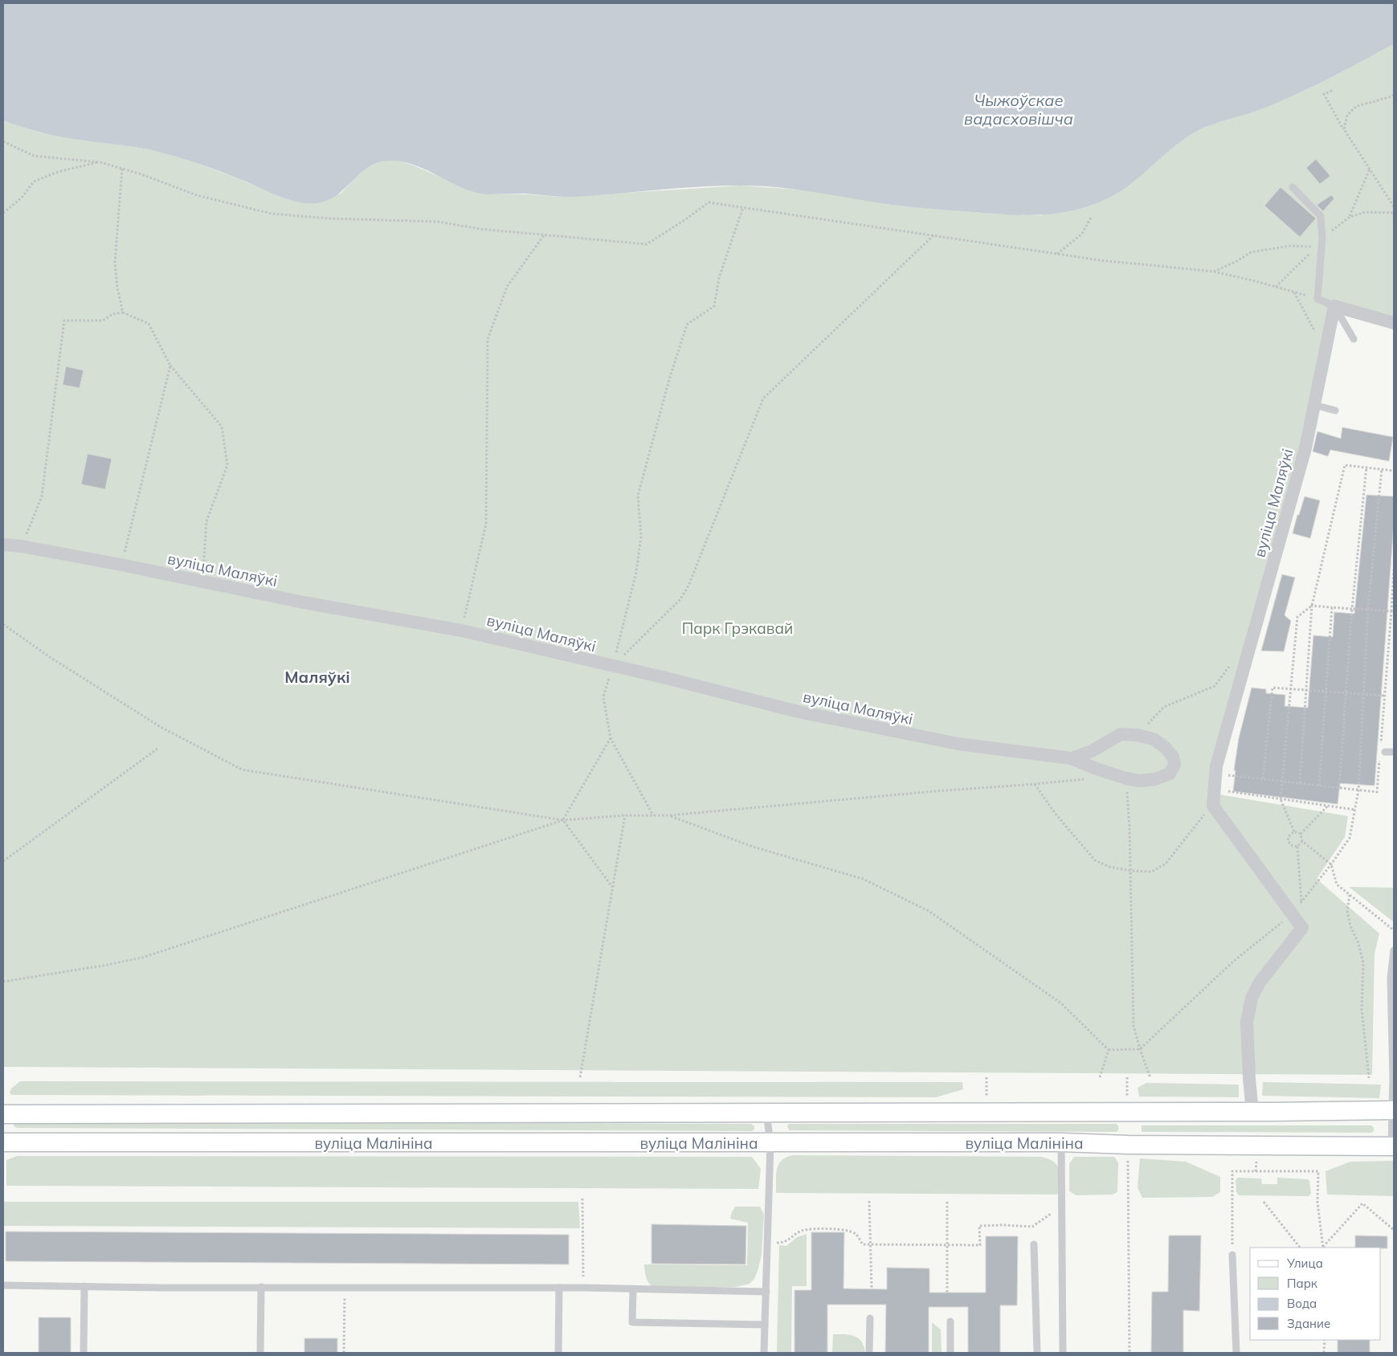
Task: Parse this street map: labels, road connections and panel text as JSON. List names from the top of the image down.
{
  "streets": {
    "main road": ["вуліца Малініна"],
    "street": ["вуліца Маляўкі"]
  },
  "districts": ["Маляўкі"],
  "water": ["Чыжоўскае вадасховішча"],
  "parks": ["Парк Грэкавай"],
  "legend": [
    "Улица",
    "Парк",
    "Вода",
    "Здание"
  ]
}
